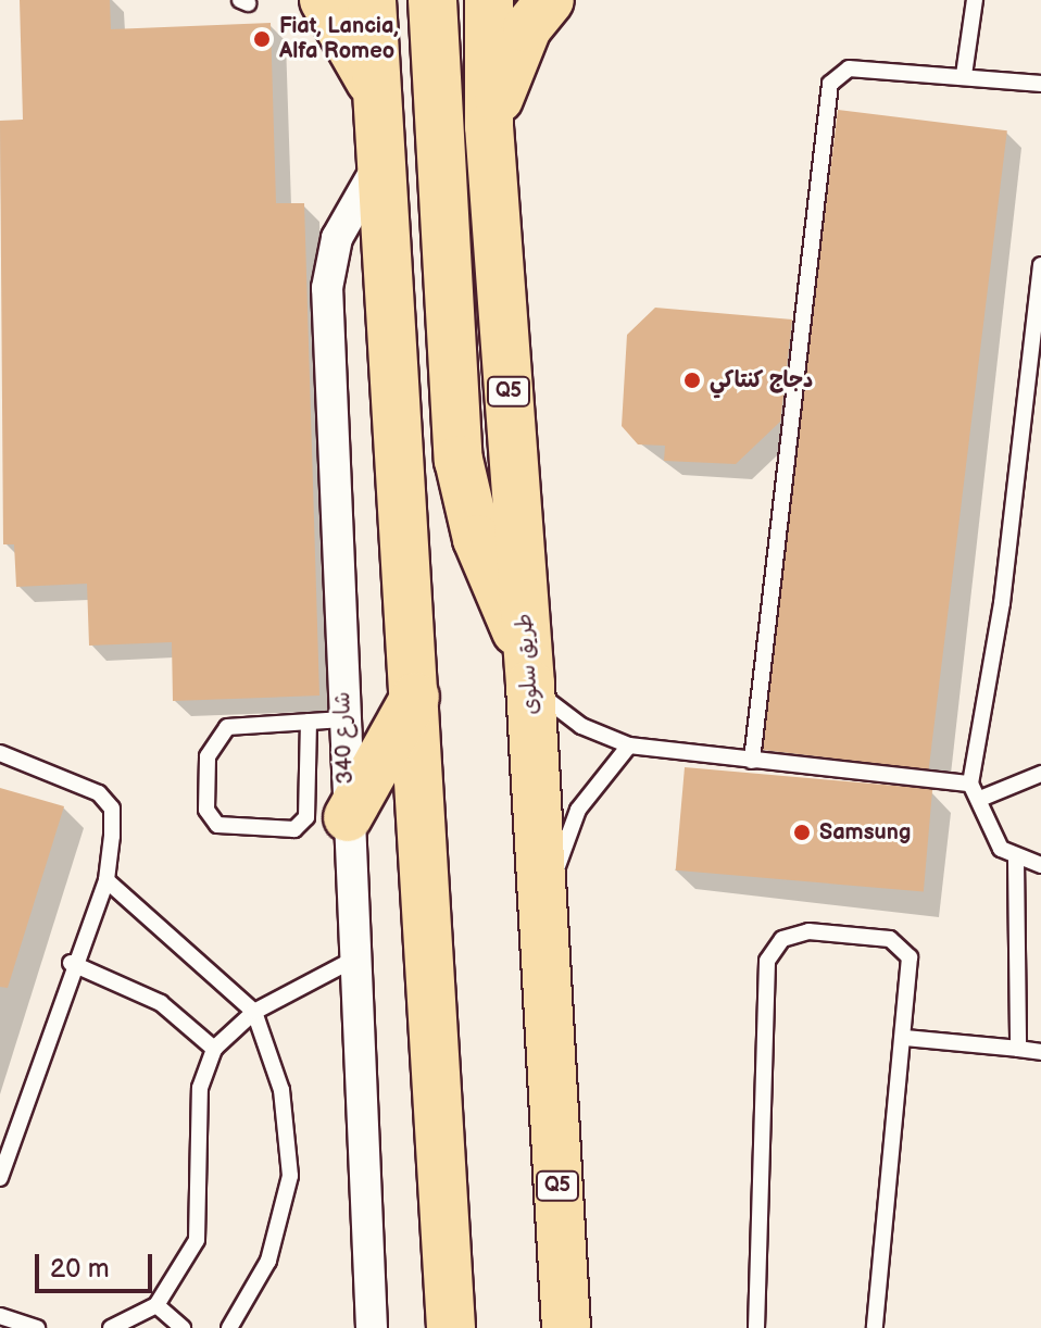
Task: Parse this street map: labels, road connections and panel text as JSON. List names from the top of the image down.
{
  "streets": {
    "main road": ["Q5", "طريق سلوى"],
    "street": ["شارع 340"]
  },
  "places": ["Fiat, Lancia, Alfa Romeo", "دجاج كنتاكي", "Samsung"],
  "scale_bar": "20 m"
}
